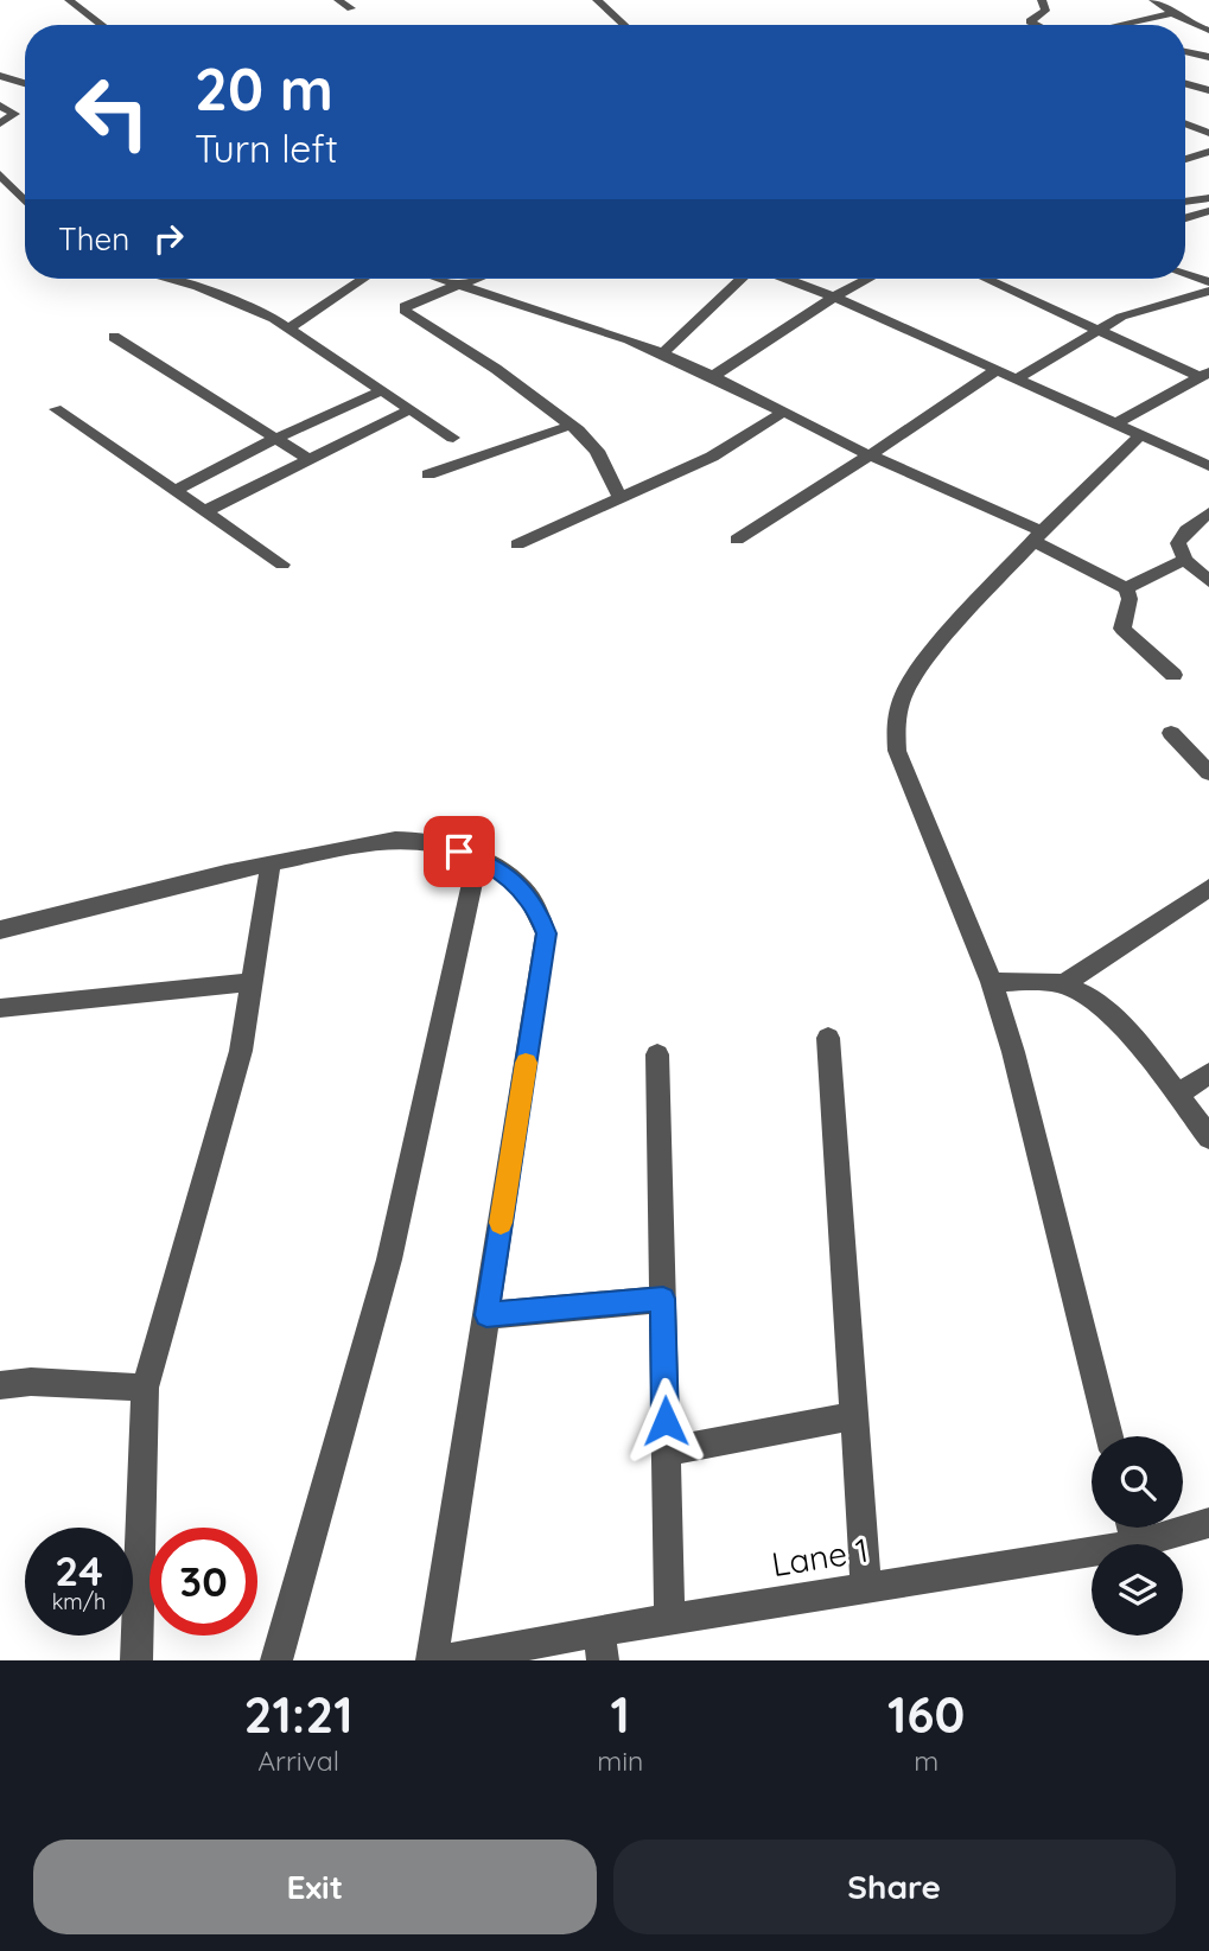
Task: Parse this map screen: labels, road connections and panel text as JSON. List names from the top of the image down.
{
  "streets": {
    "street": ["Lane 1"]
  },
  "page": {
    "turn": ["20 m", "Turn left"],
    "then": "Then",
    "speed": "24 km/h",
    "limit": "30",
    "eta": [
      "21:21",
      "Arrival",
      "1",
      "min",
      "160",
      "m"
    ],
    "buttons": ["Exit", "Share"]
  }
}
